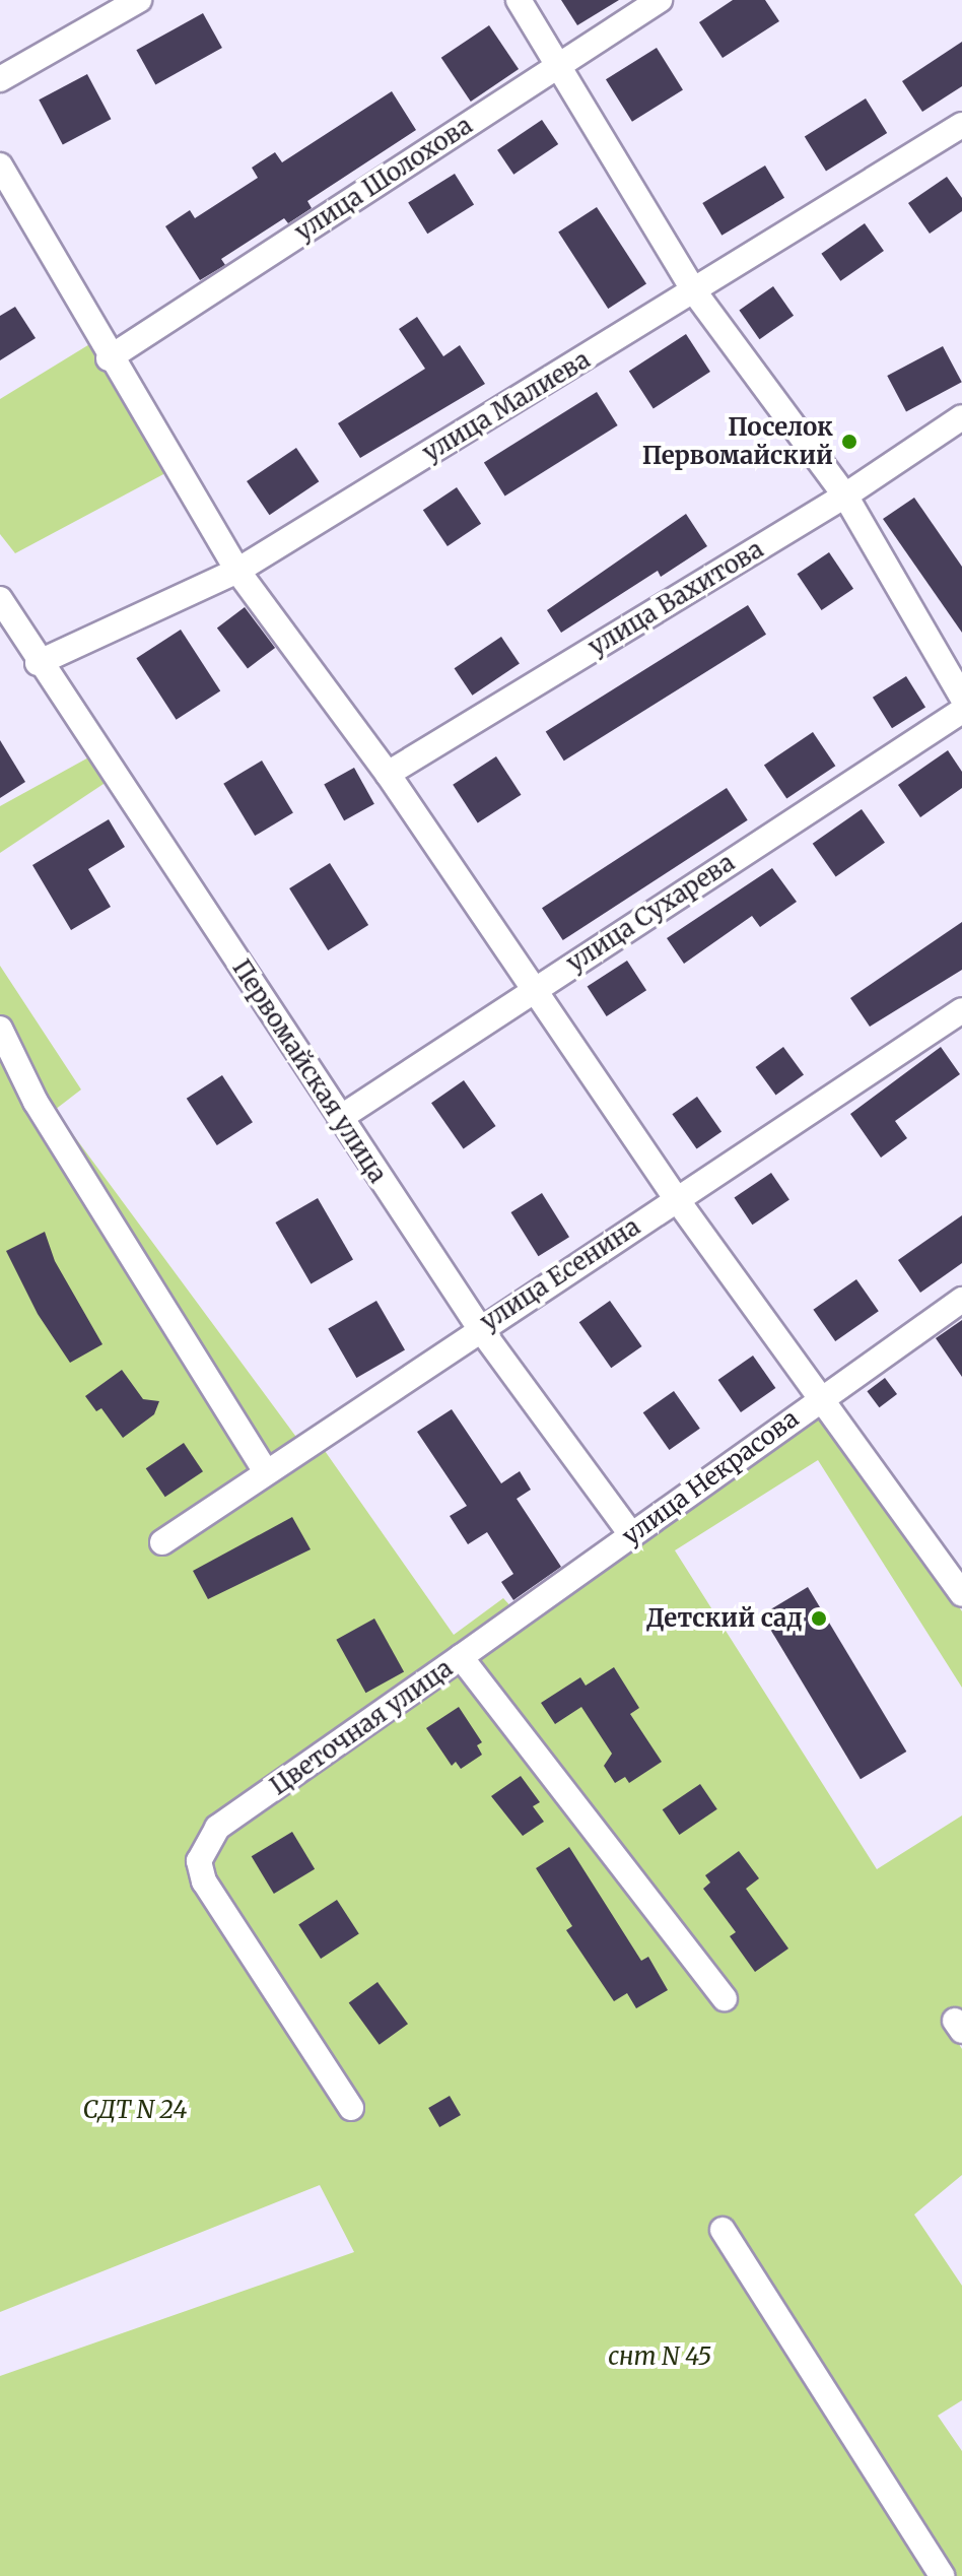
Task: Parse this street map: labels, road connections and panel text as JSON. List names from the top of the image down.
{
  "streets": {
    "street": [
      "улица Шолохова",
      "улица Малиева",
      "улица Вахитова",
      "улица Сухарева",
      "Первомайская улица",
      "улица Есенина",
      "улица Некрасова",
      "Цветочная улица"
    ]
  },
  "crossings": [
    ["улица Малиева", "Первомайская улица"],
    ["улица Сухарева", "Первомайская улица"],
    ["Первомайская улица", "улица Есенина"],
    ["Первомайская улица", "улица Некрасова"],
    ["улица Некрасова", "Цветочная улица"]
  ],
  "parks": ["СДТ N 24", "снт N 45"],
  "places": ["Поселок Первомайский", "Детский сад"]
}
